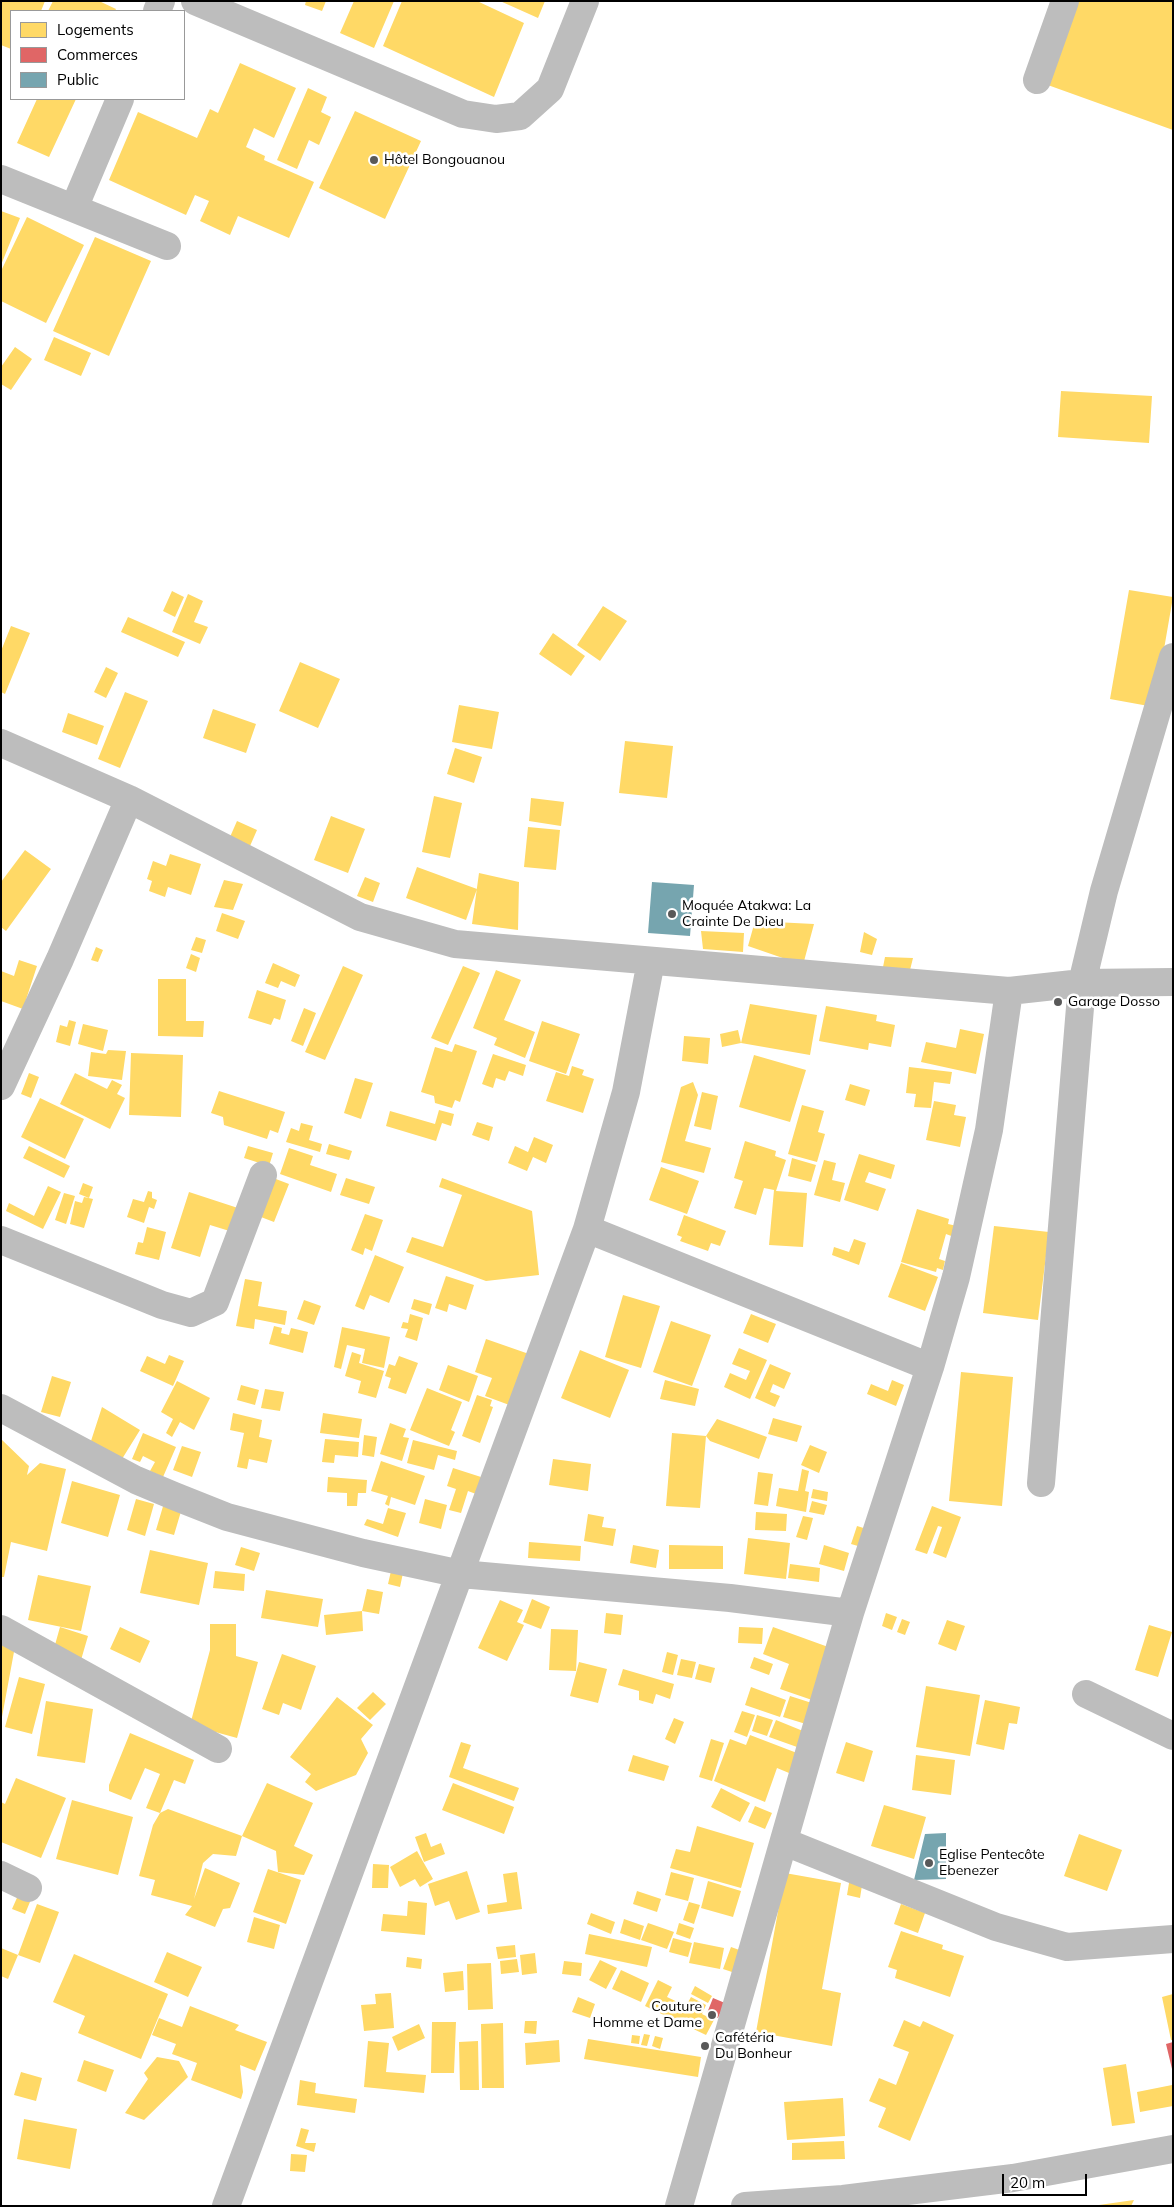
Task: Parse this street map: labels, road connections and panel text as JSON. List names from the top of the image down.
{
  "places": [
    "Hôtel Bongouanou",
    "Moquée Atakwa: La Crainte De Dieu",
    "Garage Dosso",
    "Eglise Pentecôte Ebenezer",
    "Couture Homme et Dame",
    "Cafétéria Du Bonheur"
  ],
  "legend": ["Logements", "Commerces", "Public"],
  "scale_bar": "20 m"
}
